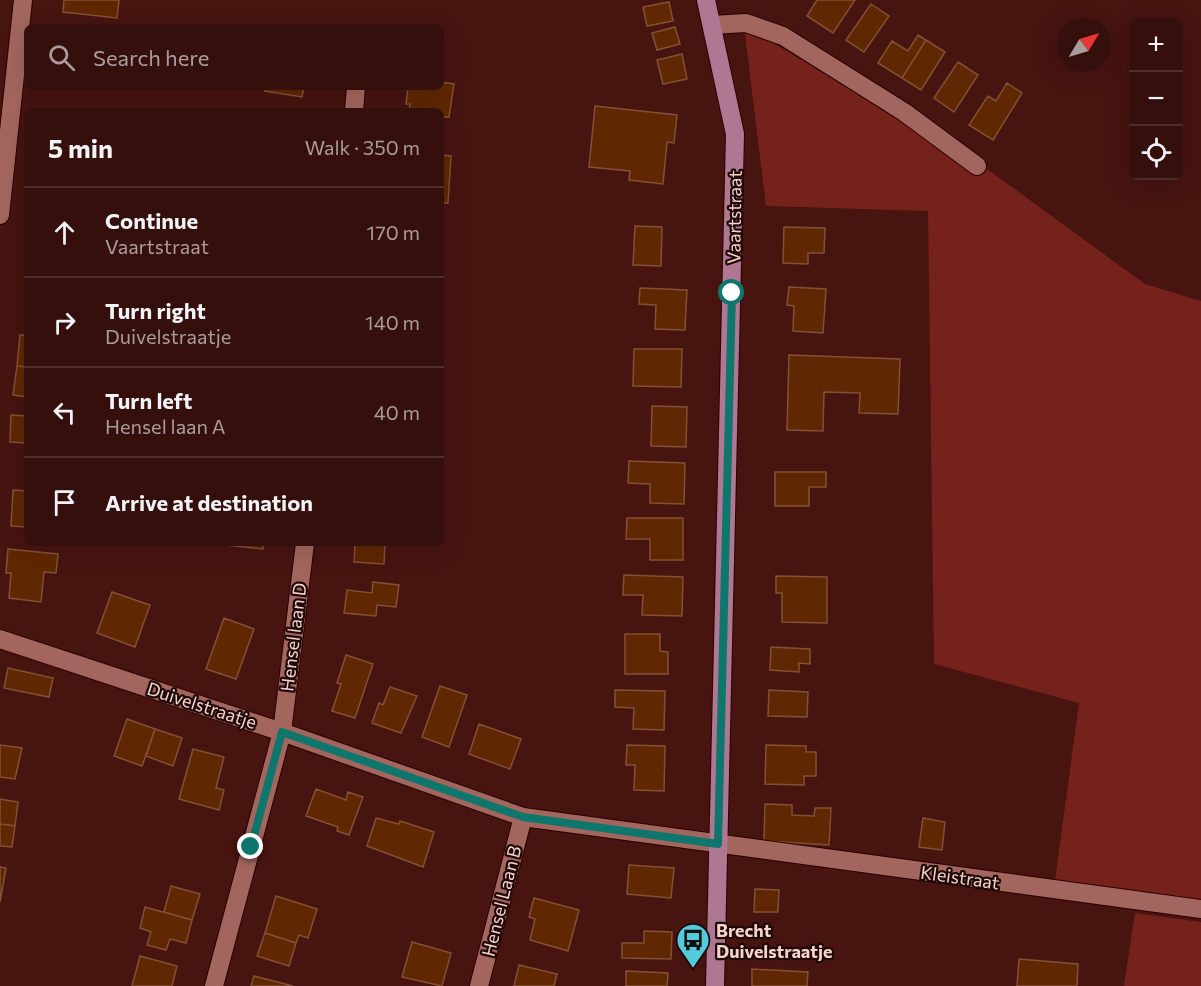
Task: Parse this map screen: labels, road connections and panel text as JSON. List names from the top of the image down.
{
  "streets": {
    "main road": ["Vaartstraat"],
    "street": [
      "Hensel laan D",
      "Duivelstraatje",
      "Kleistraat",
      "Hensel Laan B"
    ]
  },
  "crossings": [
    ["Vaartstraat", "Duivelstraatje"],
    ["Vaartstraat", "Kleistraat"],
    ["Hensel laan D", "Duivelstraatje"],
    ["Duivelstraatje", "Kleistraat"],
    ["Duivelstraatje", "Hensel Laan B"]
  ],
  "places": {
    "bus stop": ["Brecht Duivelstraatje"]
  },
  "north": "top right",
  "page": {
    "map_buttons": ["+", "−"],
    "search": "Search here",
    "heading": ["5 min", "Walk · 350 m"],
    "list": [
      ["Continue", "Vaartstraat", "170 m"],
      ["Turn right", "Duivelstraatje", "140 m"],
      ["Turn left", "Hensel laan A", "40 m"],
      "Arrive at destination"
    ]
  }
}
